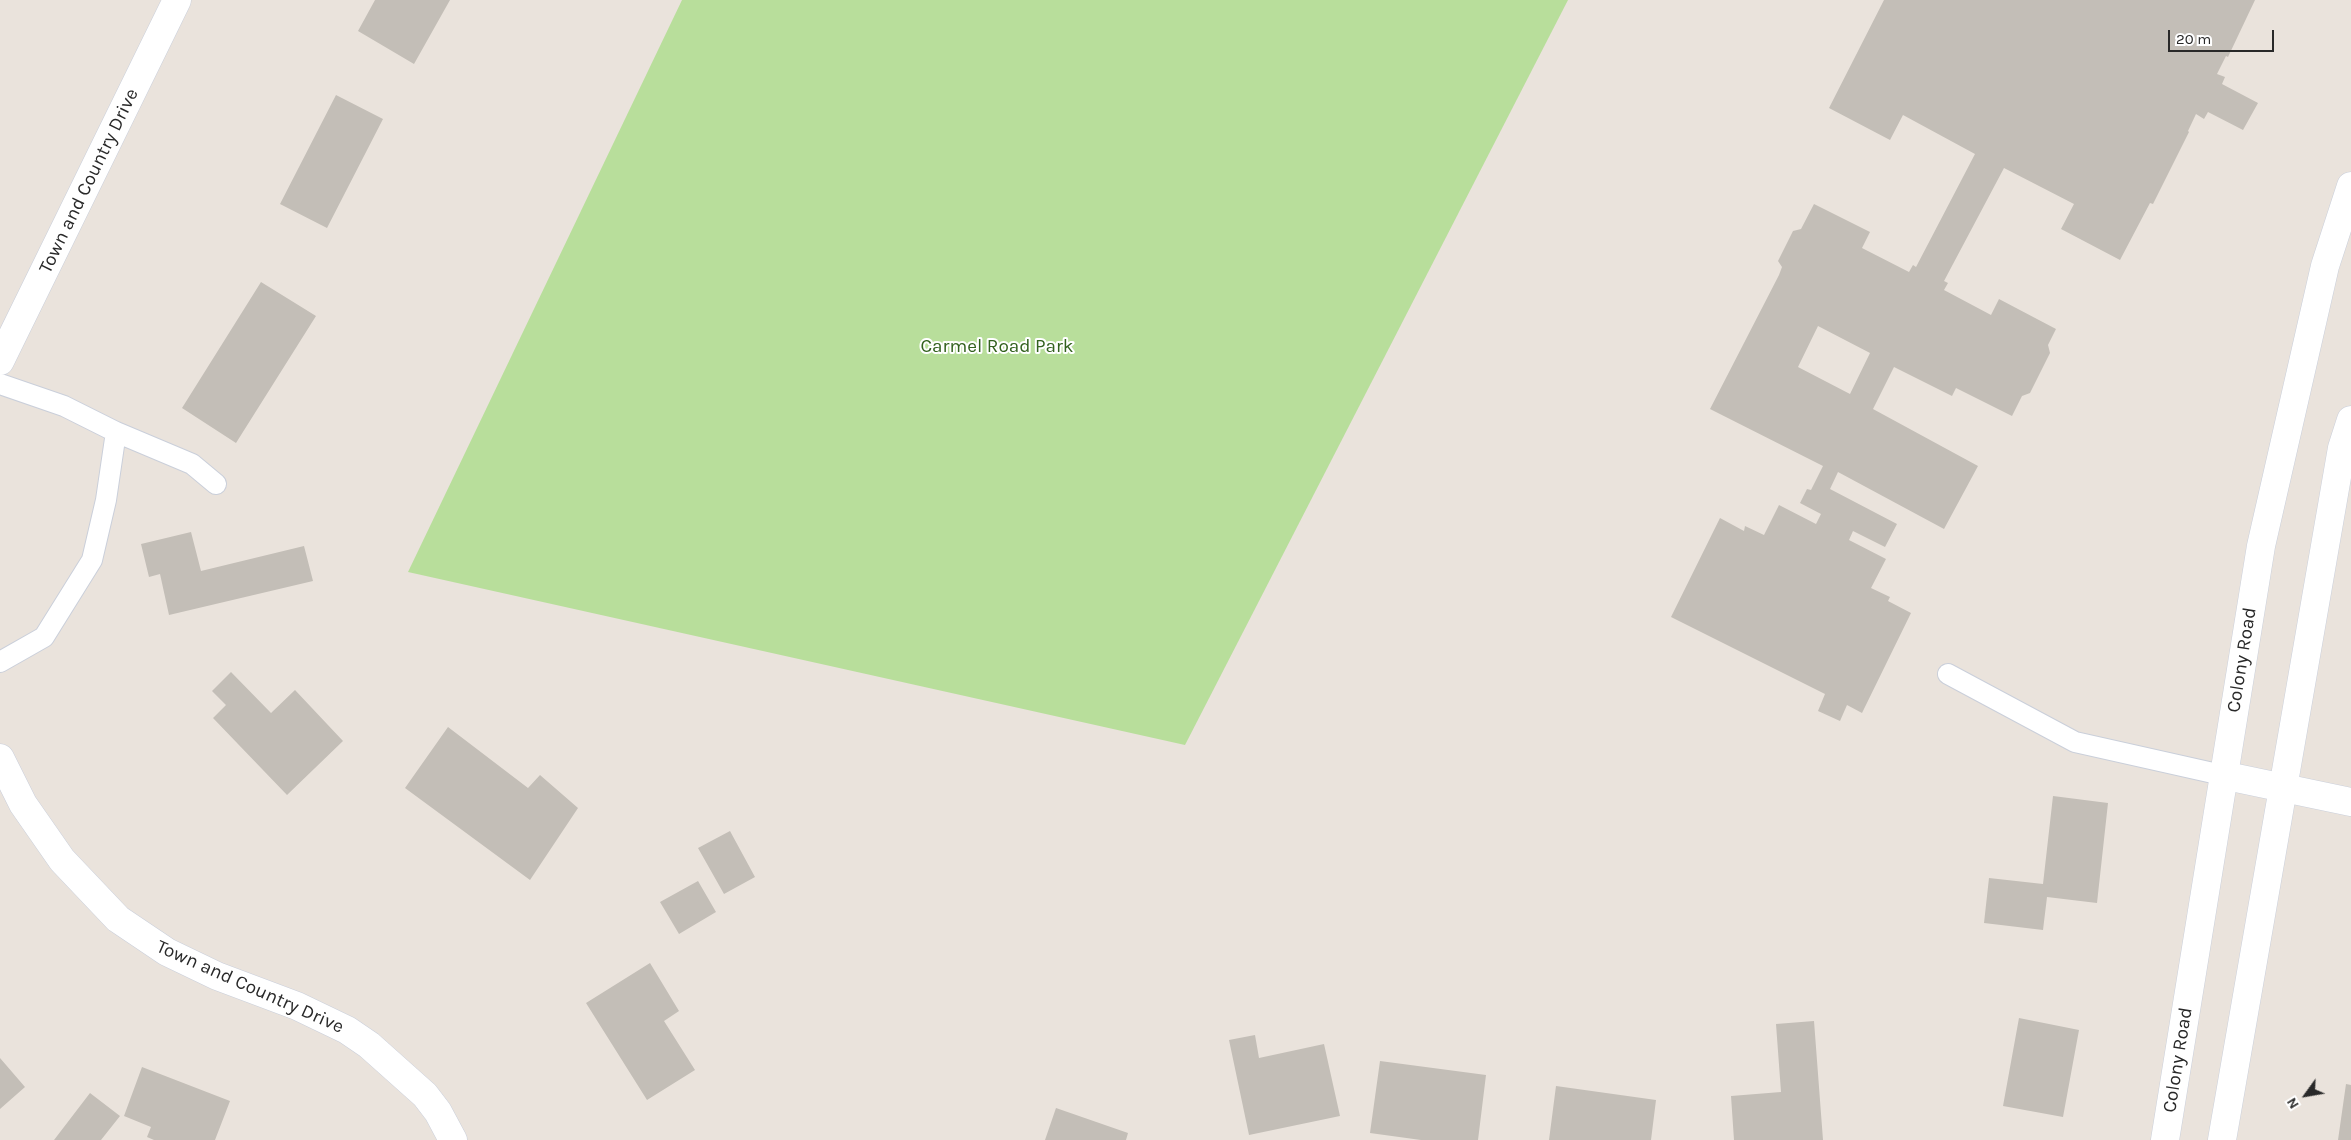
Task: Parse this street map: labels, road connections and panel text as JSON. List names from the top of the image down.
{
  "streets": {
    "main road": ["Town and Country Drive", "Colony Road"]
  },
  "parks": ["Carmel Road Park"],
  "scale_bar": "20 m",
  "north": "bottom left"
}
